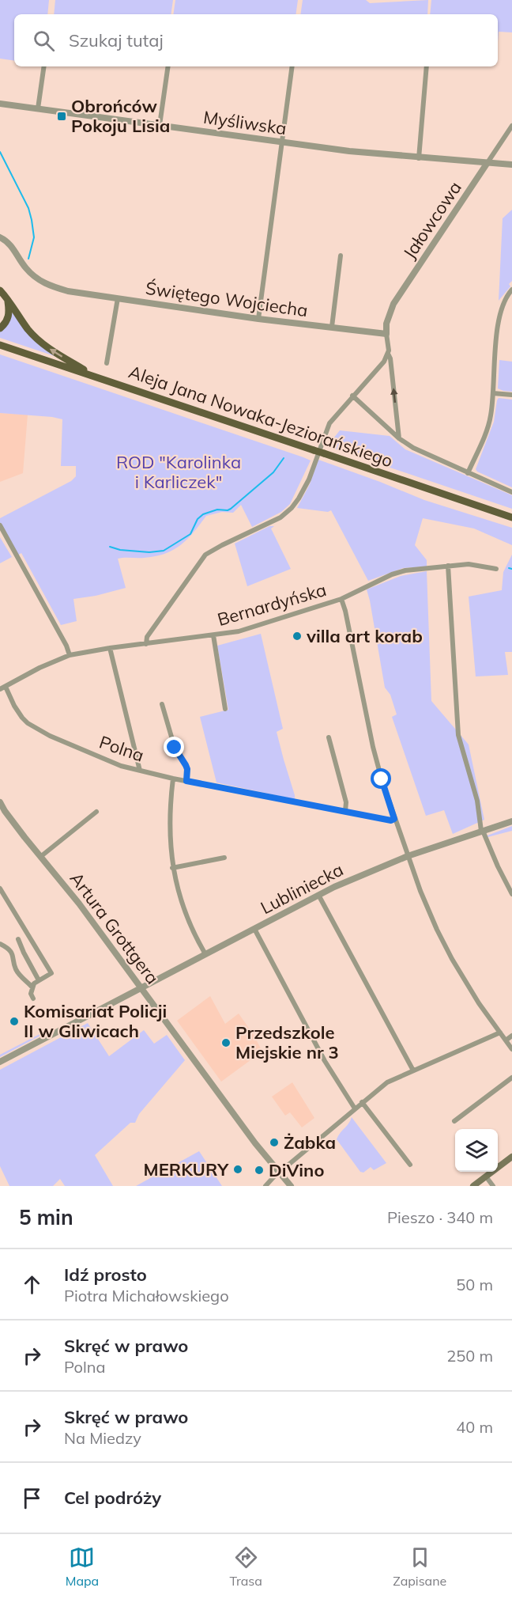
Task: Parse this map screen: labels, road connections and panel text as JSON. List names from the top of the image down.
{
  "streets": {
    "main road": ["Aleja Jana Nowaka-Jeziorańskiego"],
    "street": [
      "Myśliwska",
      "Jałowcowa",
      "Świętego Wojciecha",
      "Bernardyńska",
      "Polna",
      "Lubliniecka",
      "Artura Grottgera"
    ]
  },
  "crossings": [
    ["Myśliwska", "Jałowcowa"],
    ["Jałowcowa", "Świętego Wojciecha"],
    ["Bernardyńska", "Polna"],
    ["Lubliniecka", "Artura Grottgera"]
  ],
  "parks": ["ROD \"Karolinka i Karliczek\""],
  "places": {
    "transit": ["Obrońców Pokoju Lisia"],
    "other": [
      "villa art korab",
      "Komisariat Policji II w Gliwicach",
      "Przedszkole Miejskie nr 3",
      "Żabka",
      "MERKURY",
      "DiVino"
    ]
  },
  "page": {
    "search": "Szukaj tutaj",
    "heading": ["5 min", "Pieszo · 340 m"],
    "list": [
      ["Idź prosto", "Piotra Michałowskiego", "50 m"],
      ["Skręć w prawo", "Polna", "250 m"],
      ["Skręć w prawo", "Na Miedzy", "40 m"],
      "Cel podróży"
    ],
    "nav": ["Mapa", "Trasa", "Zapisane"]
  }
}
